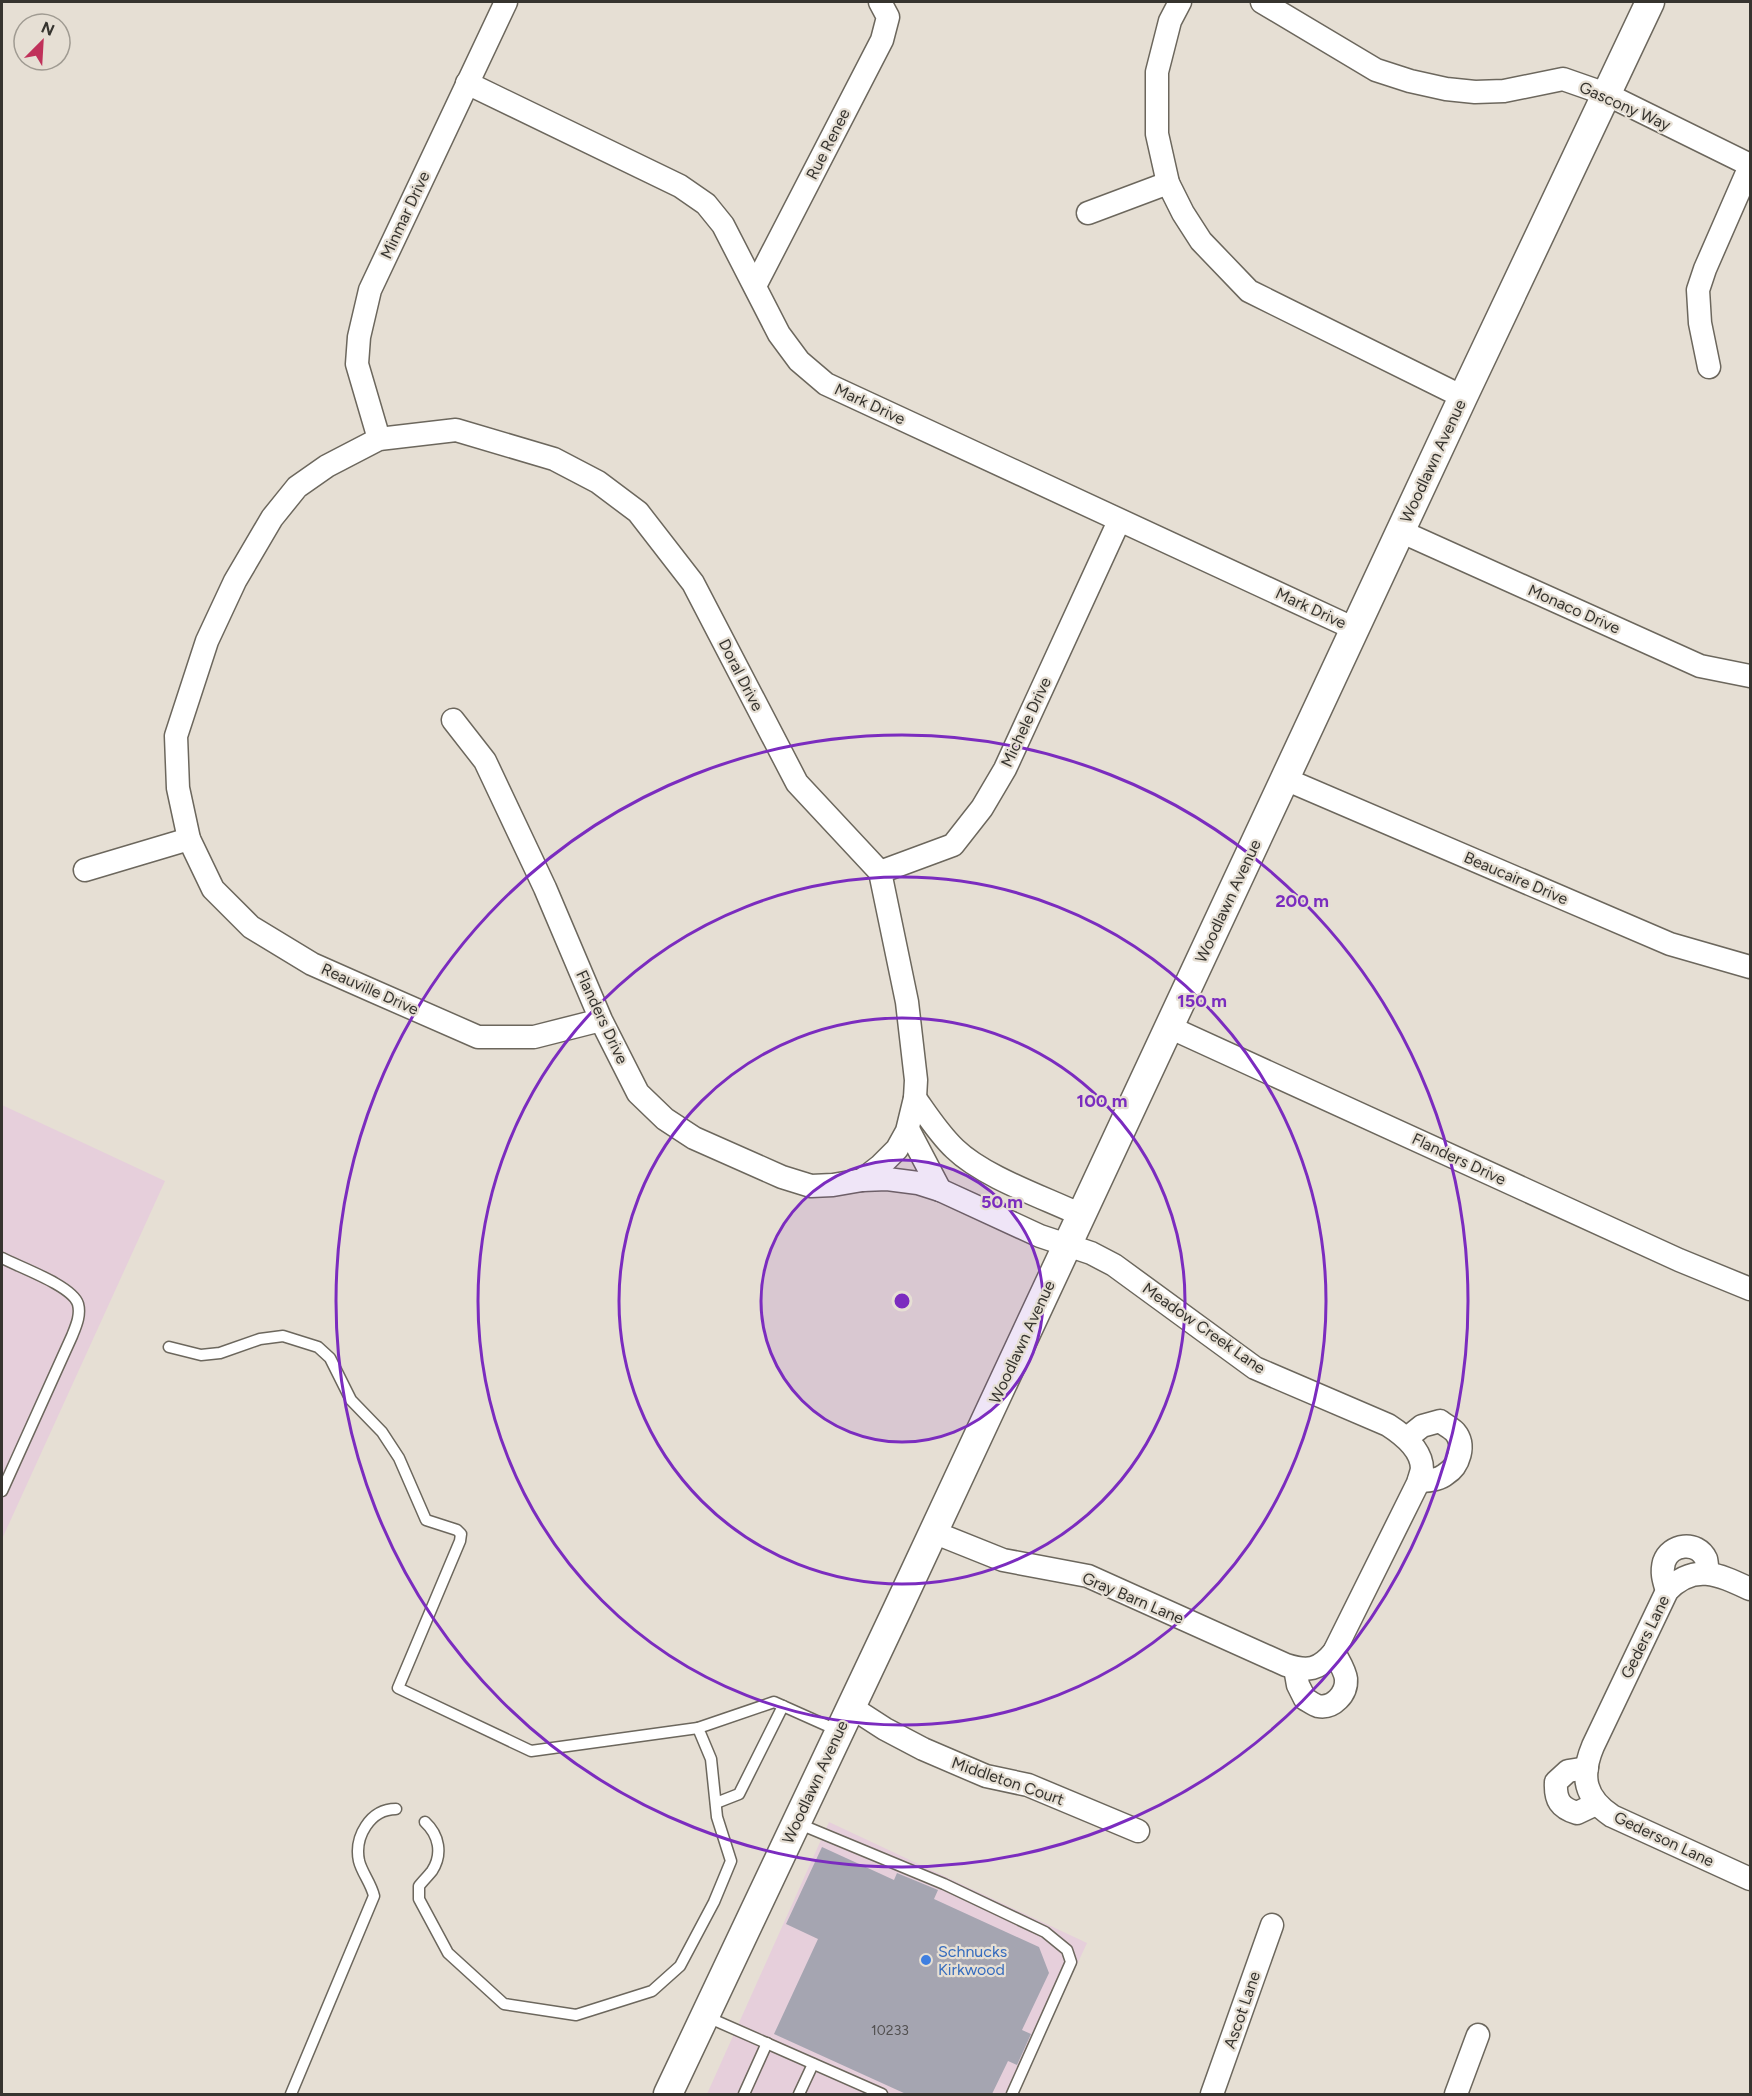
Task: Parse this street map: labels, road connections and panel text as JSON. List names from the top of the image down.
{
  "streets": {
    "street": [
      "Gascony Way",
      "Rue Renee",
      "Minmar Drive",
      "Mark Drive",
      "Woodlawn Avenue",
      "Monaco Drive",
      "Doral Drive",
      "Michele Drive",
      "Beaucaire Drive",
      "Reauville Drive",
      "Flanders Drive",
      "Meadow Creek Lane",
      "Gray Barn Lane",
      "Geders Lane",
      "Middleton Court",
      "Gederson Lane",
      "Ascot Lane"
    ]
  },
  "crossings": [
    ["Gascony Way", "Woodlawn Avenue"],
    ["Rue Renee", "Mark Drive"],
    ["Minmar Drive", "Mark Drive"],
    ["Minmar Drive", "Doral Drive"],
    ["Minmar Drive", "Reauville Drive"],
    ["Mark Drive", "Woodlawn Avenue"],
    ["Mark Drive", "Michele Drive"],
    ["Woodlawn Avenue", "Monaco Drive"],
    ["Woodlawn Avenue", "Beaucaire Drive"],
    ["Woodlawn Avenue", "Flanders Drive"],
    ["Woodlawn Avenue", "Meadow Creek Lane"],
    ["Woodlawn Avenue", "Gray Barn Lane"],
    ["Woodlawn Avenue", "Middleton Court"],
    ["Doral Drive", "Michele Drive"],
    ["Doral Drive", "Reauville Drive"],
    ["Reauville Drive", "Flanders Drive"],
    ["Flanders Drive", "Meadow Creek Lane"],
    ["Geders Lane", "Gederson Lane"]
  ],
  "places": ["Schnucks Kirkwood"],
  "house_numbers": ["10233"],
  "north": "top right",
  "rings": [
    "200 m",
    "150 m",
    "100 m",
    "50 m"
  ]
}
